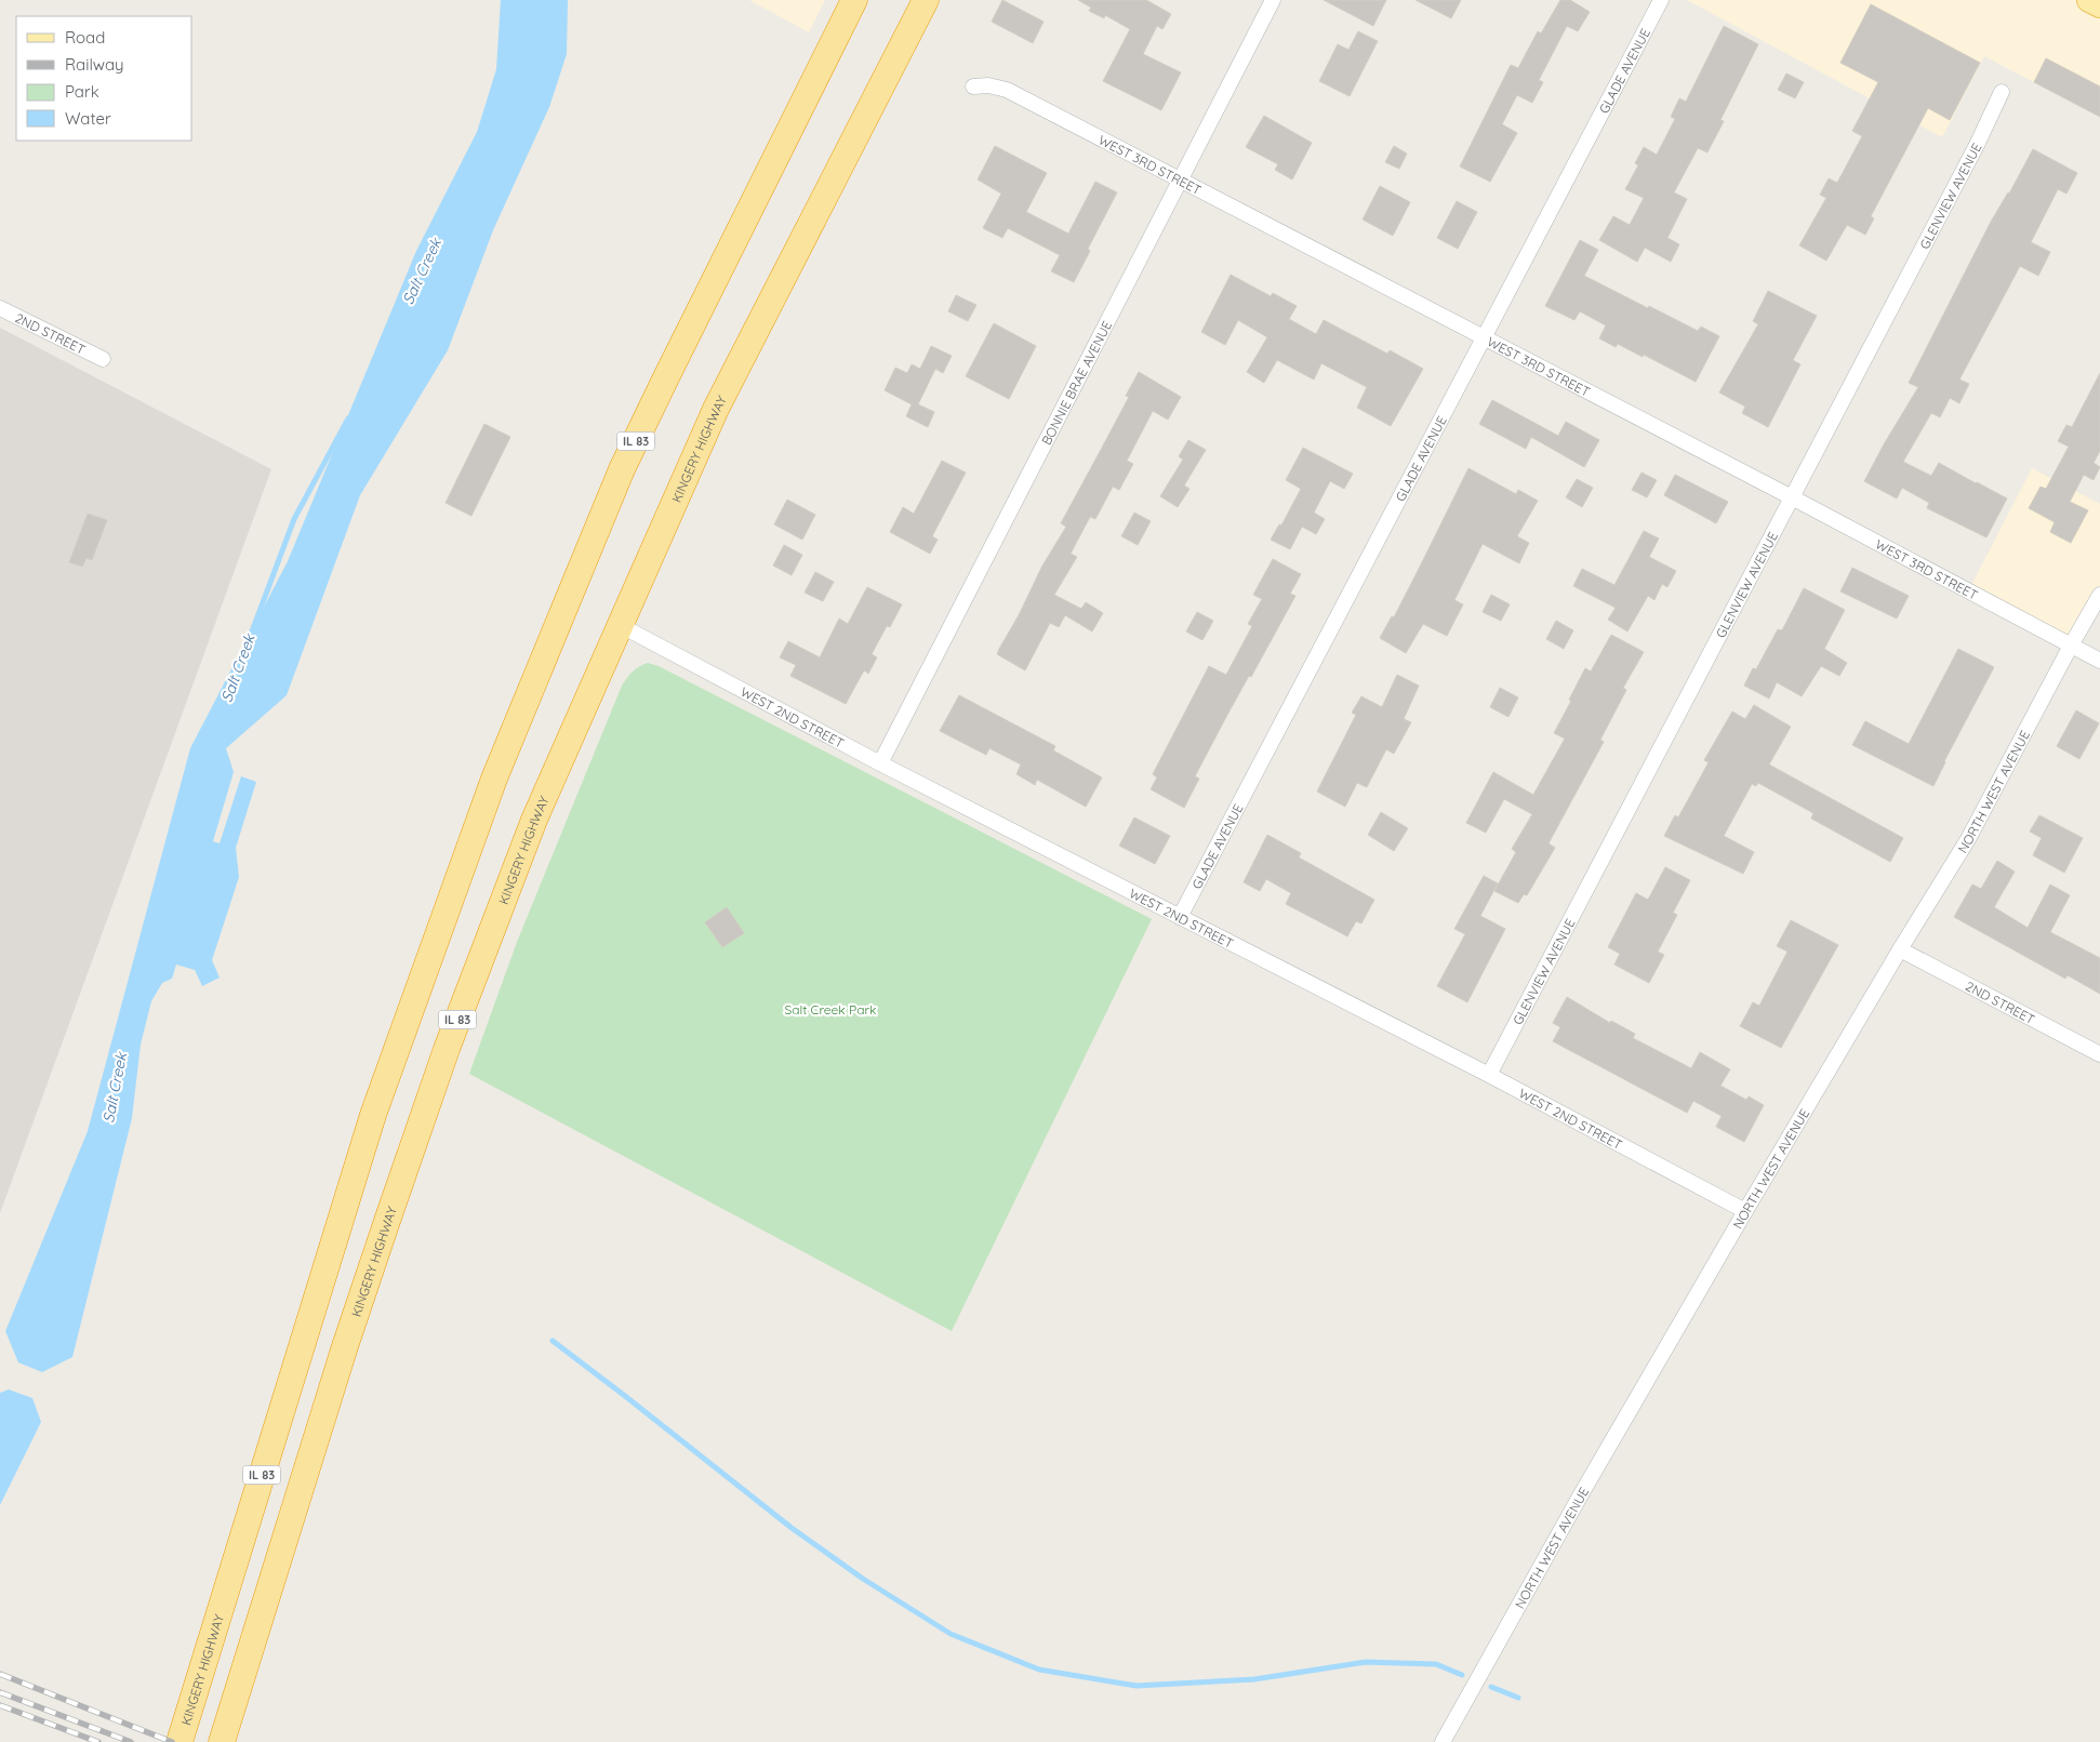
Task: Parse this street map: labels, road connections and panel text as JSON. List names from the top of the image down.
{
  "streets": {
    "highway": ["IL 83", "KINGERY HIGHWAY"],
    "street": [
      "GLADE AVENUE",
      "WEST 3RD STREET",
      "GLENVIEW AVENUE",
      "2ND STREET",
      "BONNIE BRAE AVENUE",
      "WEST 2ND STREET",
      "NORTH WEST AVENUE"
    ]
  },
  "crossings": [
    ["GLADE AVENUE", "WEST 3RD STREET"],
    ["GLADE AVENUE", "WEST 2ND STREET"],
    ["WEST 3RD STREET", "GLENVIEW AVENUE"],
    ["WEST 3RD STREET", "BONNIE BRAE AVENUE"],
    ["WEST 3RD STREET", "NORTH WEST AVENUE"],
    ["GLENVIEW AVENUE", "WEST 2ND STREET"],
    ["2ND STREET", "NORTH WEST AVENUE"],
    ["BONNIE BRAE AVENUE", "WEST 2ND STREET"],
    ["KINGERY HIGHWAY", "WEST 2ND STREET"],
    ["WEST 2ND STREET", "NORTH WEST AVENUE"]
  ],
  "water": ["Salt Creek"],
  "parks": ["Salt Creek Park"],
  "legend": [
    "Road",
    "Railway",
    "Park",
    "Water"
  ]
}
